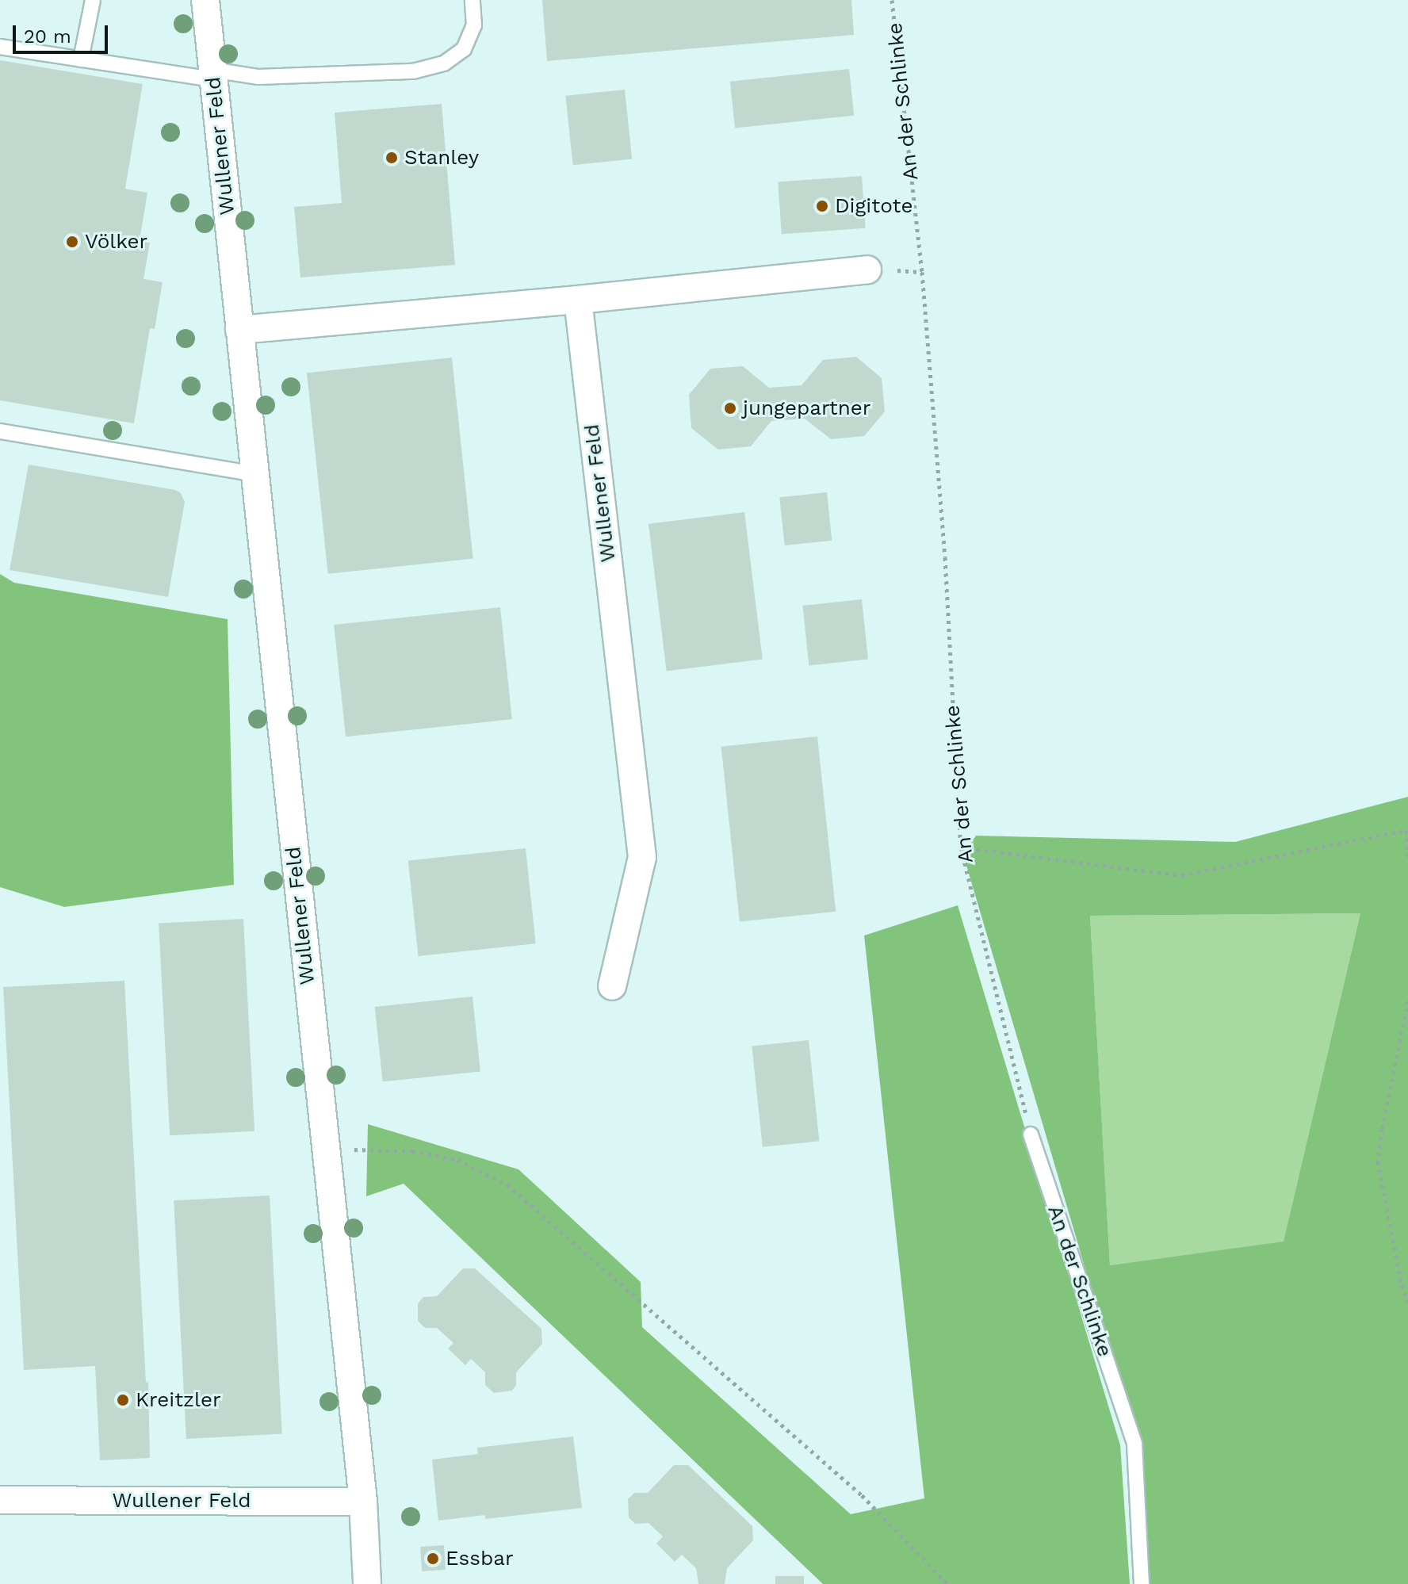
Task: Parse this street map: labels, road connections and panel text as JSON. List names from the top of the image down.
{
  "streets": {
    "street": ["Wullener Feld"],
    "lane": ["An der Schlinke"]
  },
  "places": [
    "Stanley",
    "Digitote",
    "Völker",
    "jungepartner",
    "Kreitzler",
    "Essbar"
  ],
  "scale_bar": "20 m"
}
